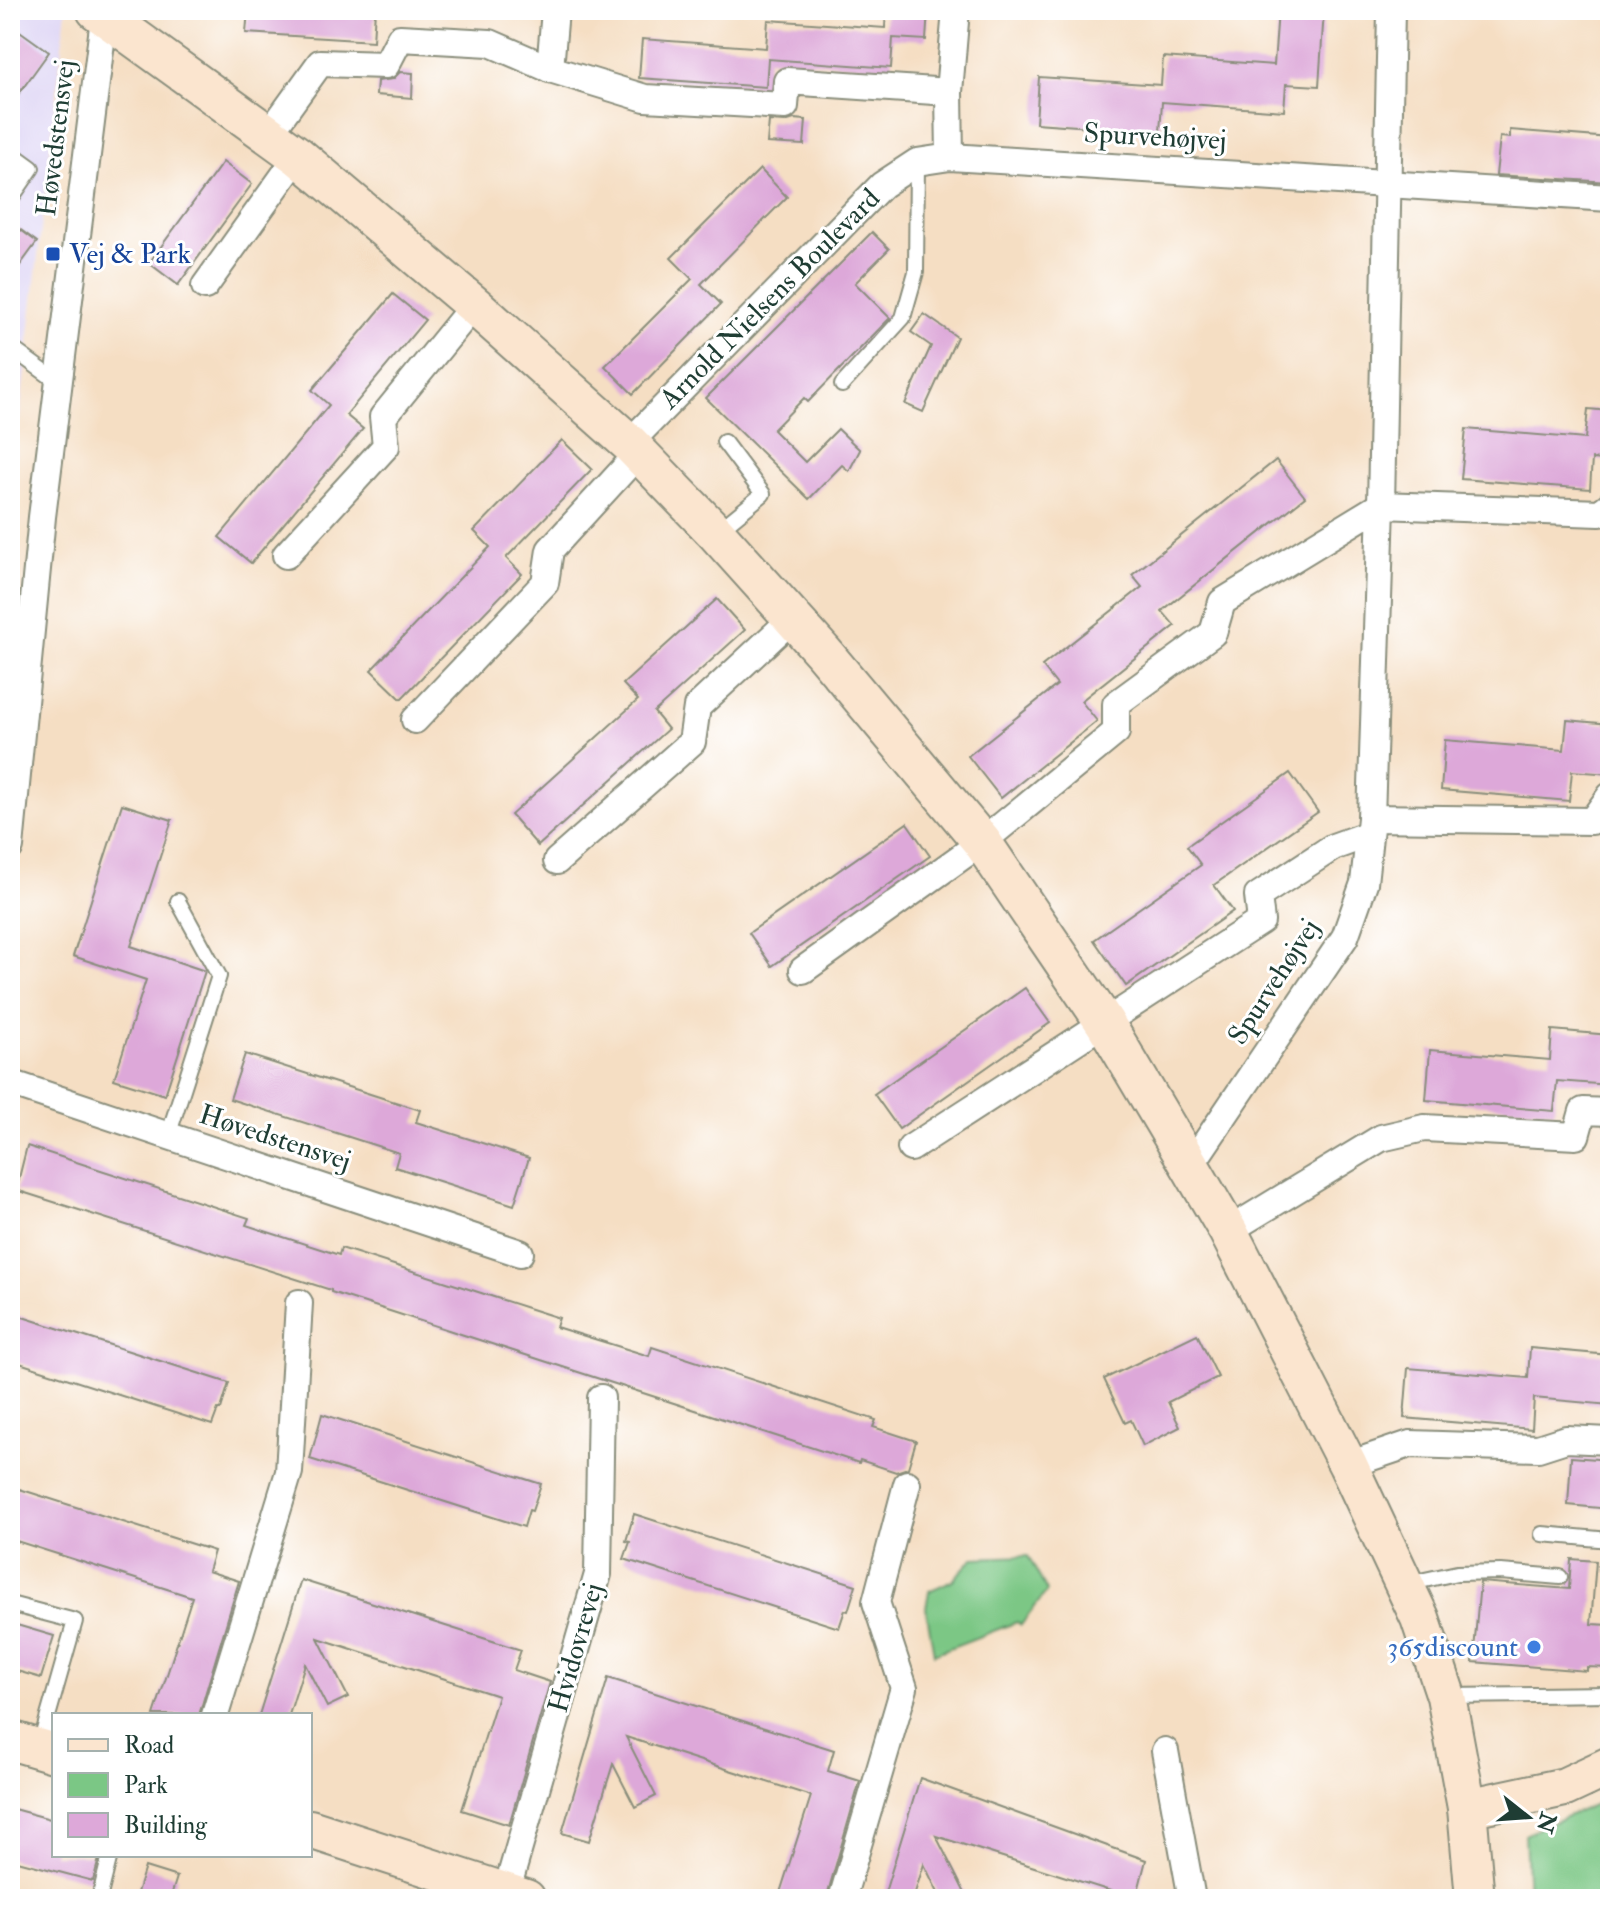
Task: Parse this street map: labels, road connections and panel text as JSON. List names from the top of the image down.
{
  "streets": {
    "street": [
      "Spurvehøjvej",
      "Høvedstensvej",
      "Arnold Nielsens Boulevard",
      "Hvidovrevej"
    ]
  },
  "crossings": [
    ["Spurvehøjvej", "Arnold Nielsens Boulevard"]
  ],
  "places": {
    "transit": ["Vej & Park"],
    "other": ["365discount"]
  },
  "legend": ["Road", "Park", "Building"],
  "north": "right"
}
